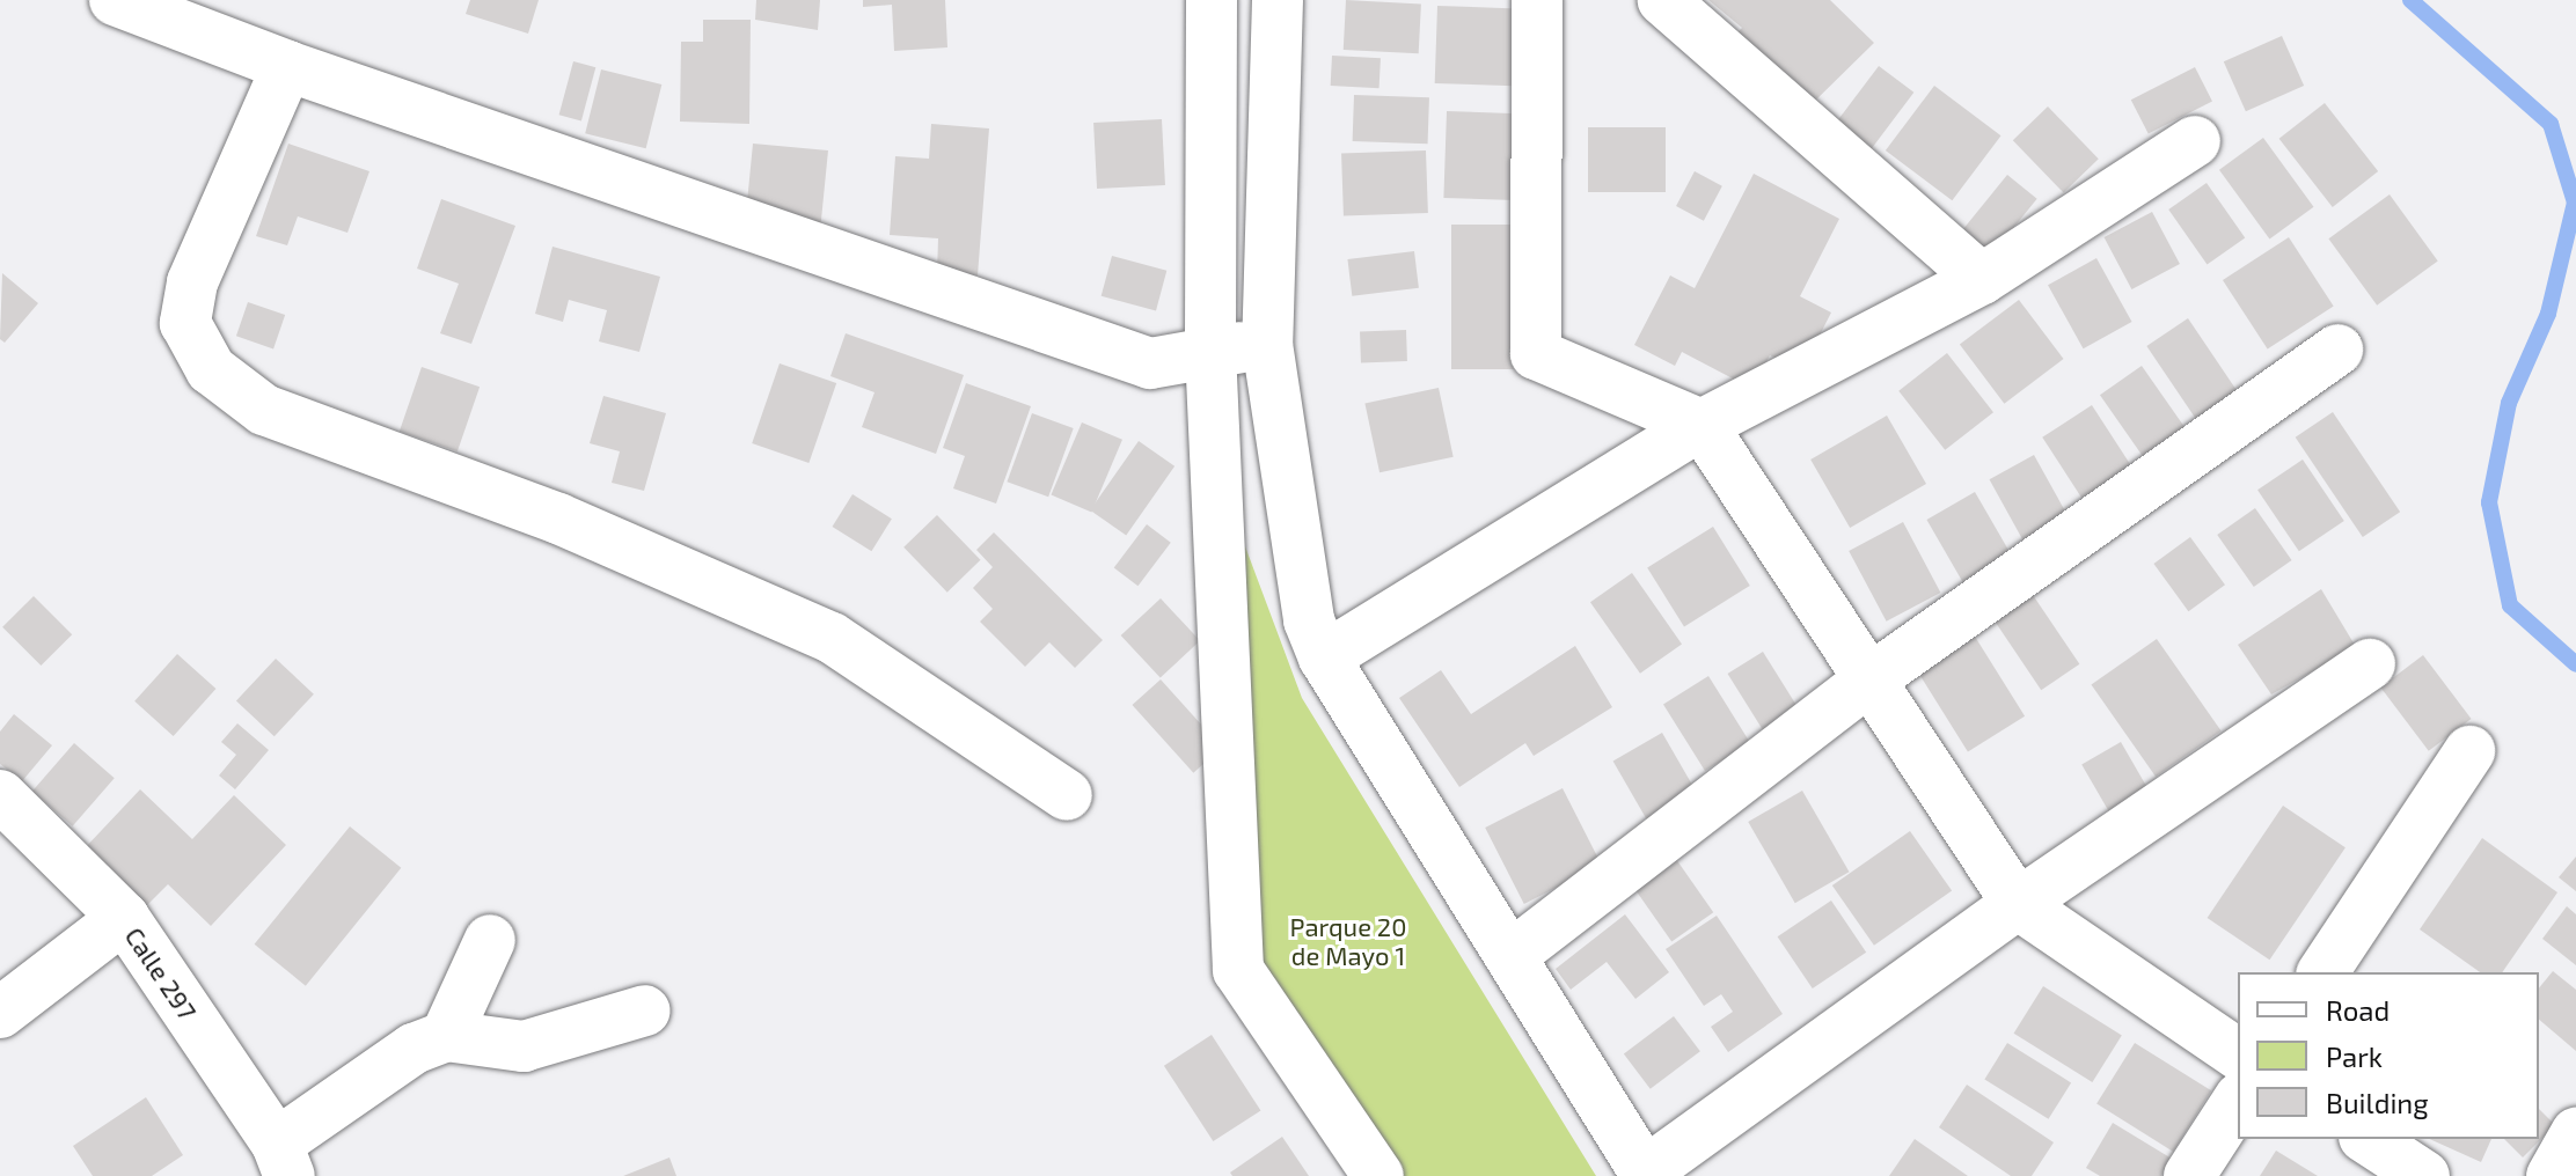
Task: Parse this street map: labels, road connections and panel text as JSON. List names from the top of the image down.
{
  "streets": {
    "street": ["Calle 297"]
  },
  "parks": ["Parque 20 de Mayo 1"],
  "legend": ["Road", "Park", "Building"]
}
